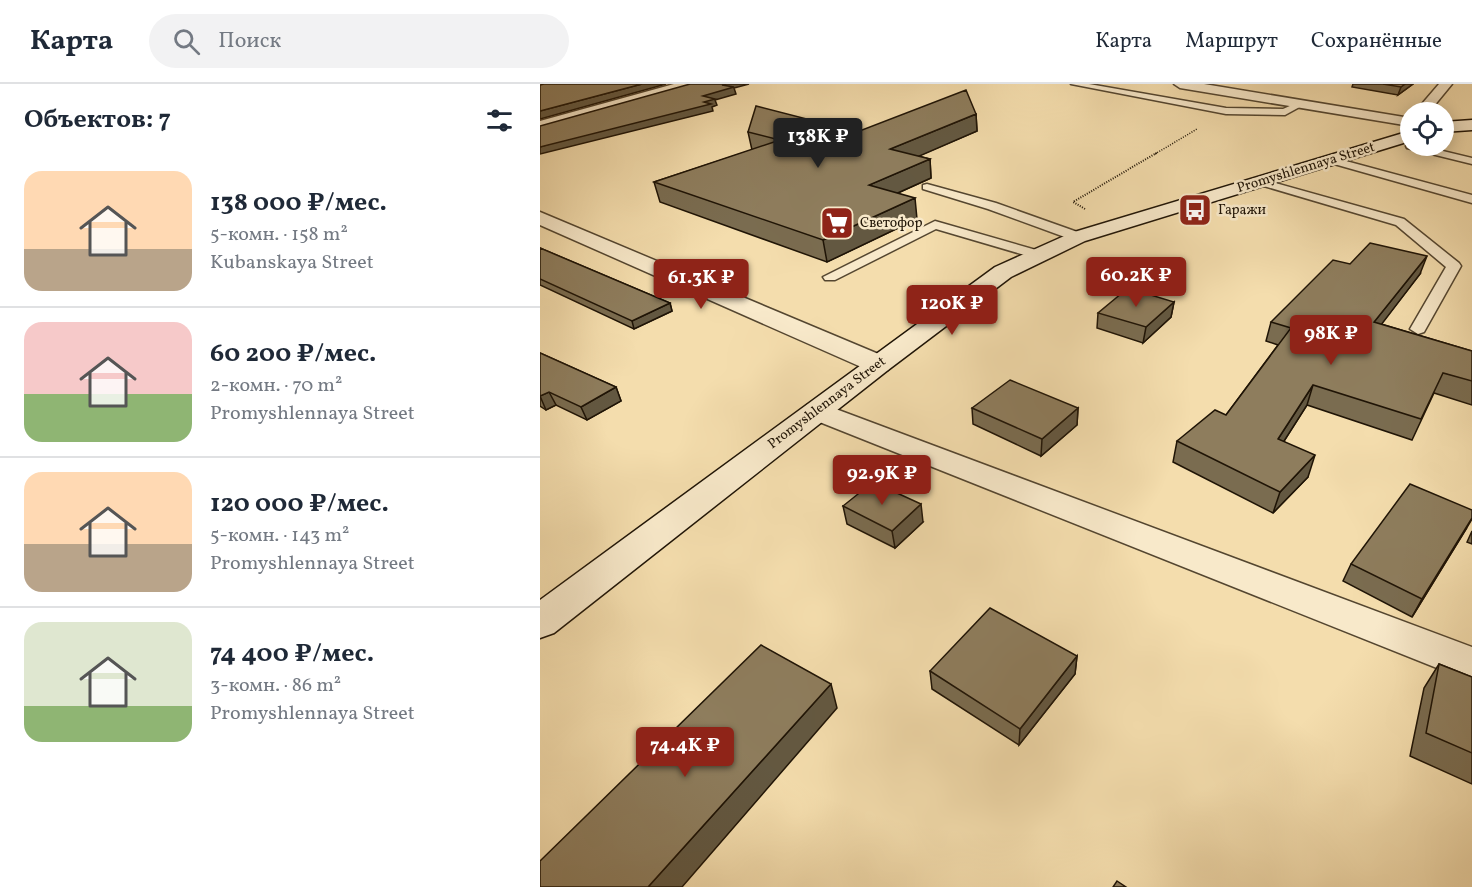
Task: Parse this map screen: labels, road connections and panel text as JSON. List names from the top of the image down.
{
  "streets": {
    "street": ["Promyshlennaya Street"]
  },
  "places": {
    "bus stop": ["Гаражи"],
    "supermarket": ["Светофор"]
  },
  "page": {
    "header": "Карта",
    "search": "Поиск",
    "nav": ["Карта", "Маршрут", "Сохранённые"],
    "heading": "Объектов: 7",
    "price": [
      "138K ₽",
      "60.2K ₽",
      "61.3K ₽",
      "120K ₽",
      "98K ₽",
      "92.9K ₽",
      "74.4K ₽"
    ],
    "list": [
      {
        "name": "138 000 ₽/мес.",
        "note": "5-комн. · 158 m² · Kubanskaya Street"
      },
      {
        "name": "60 200 ₽/мес.",
        "note": "2-комн. · 70 m² · Promyshlennaya Street"
      },
      {
        "name": "120 000 ₽/мес.",
        "note": "5-комн. · 143 m² · Promyshlennaya Street"
      },
      {
        "name": "74 400 ₽/мес.",
        "note": "3-комн. · 86 m² · Promyshlennaya Street"
      }
    ]
  }
}
